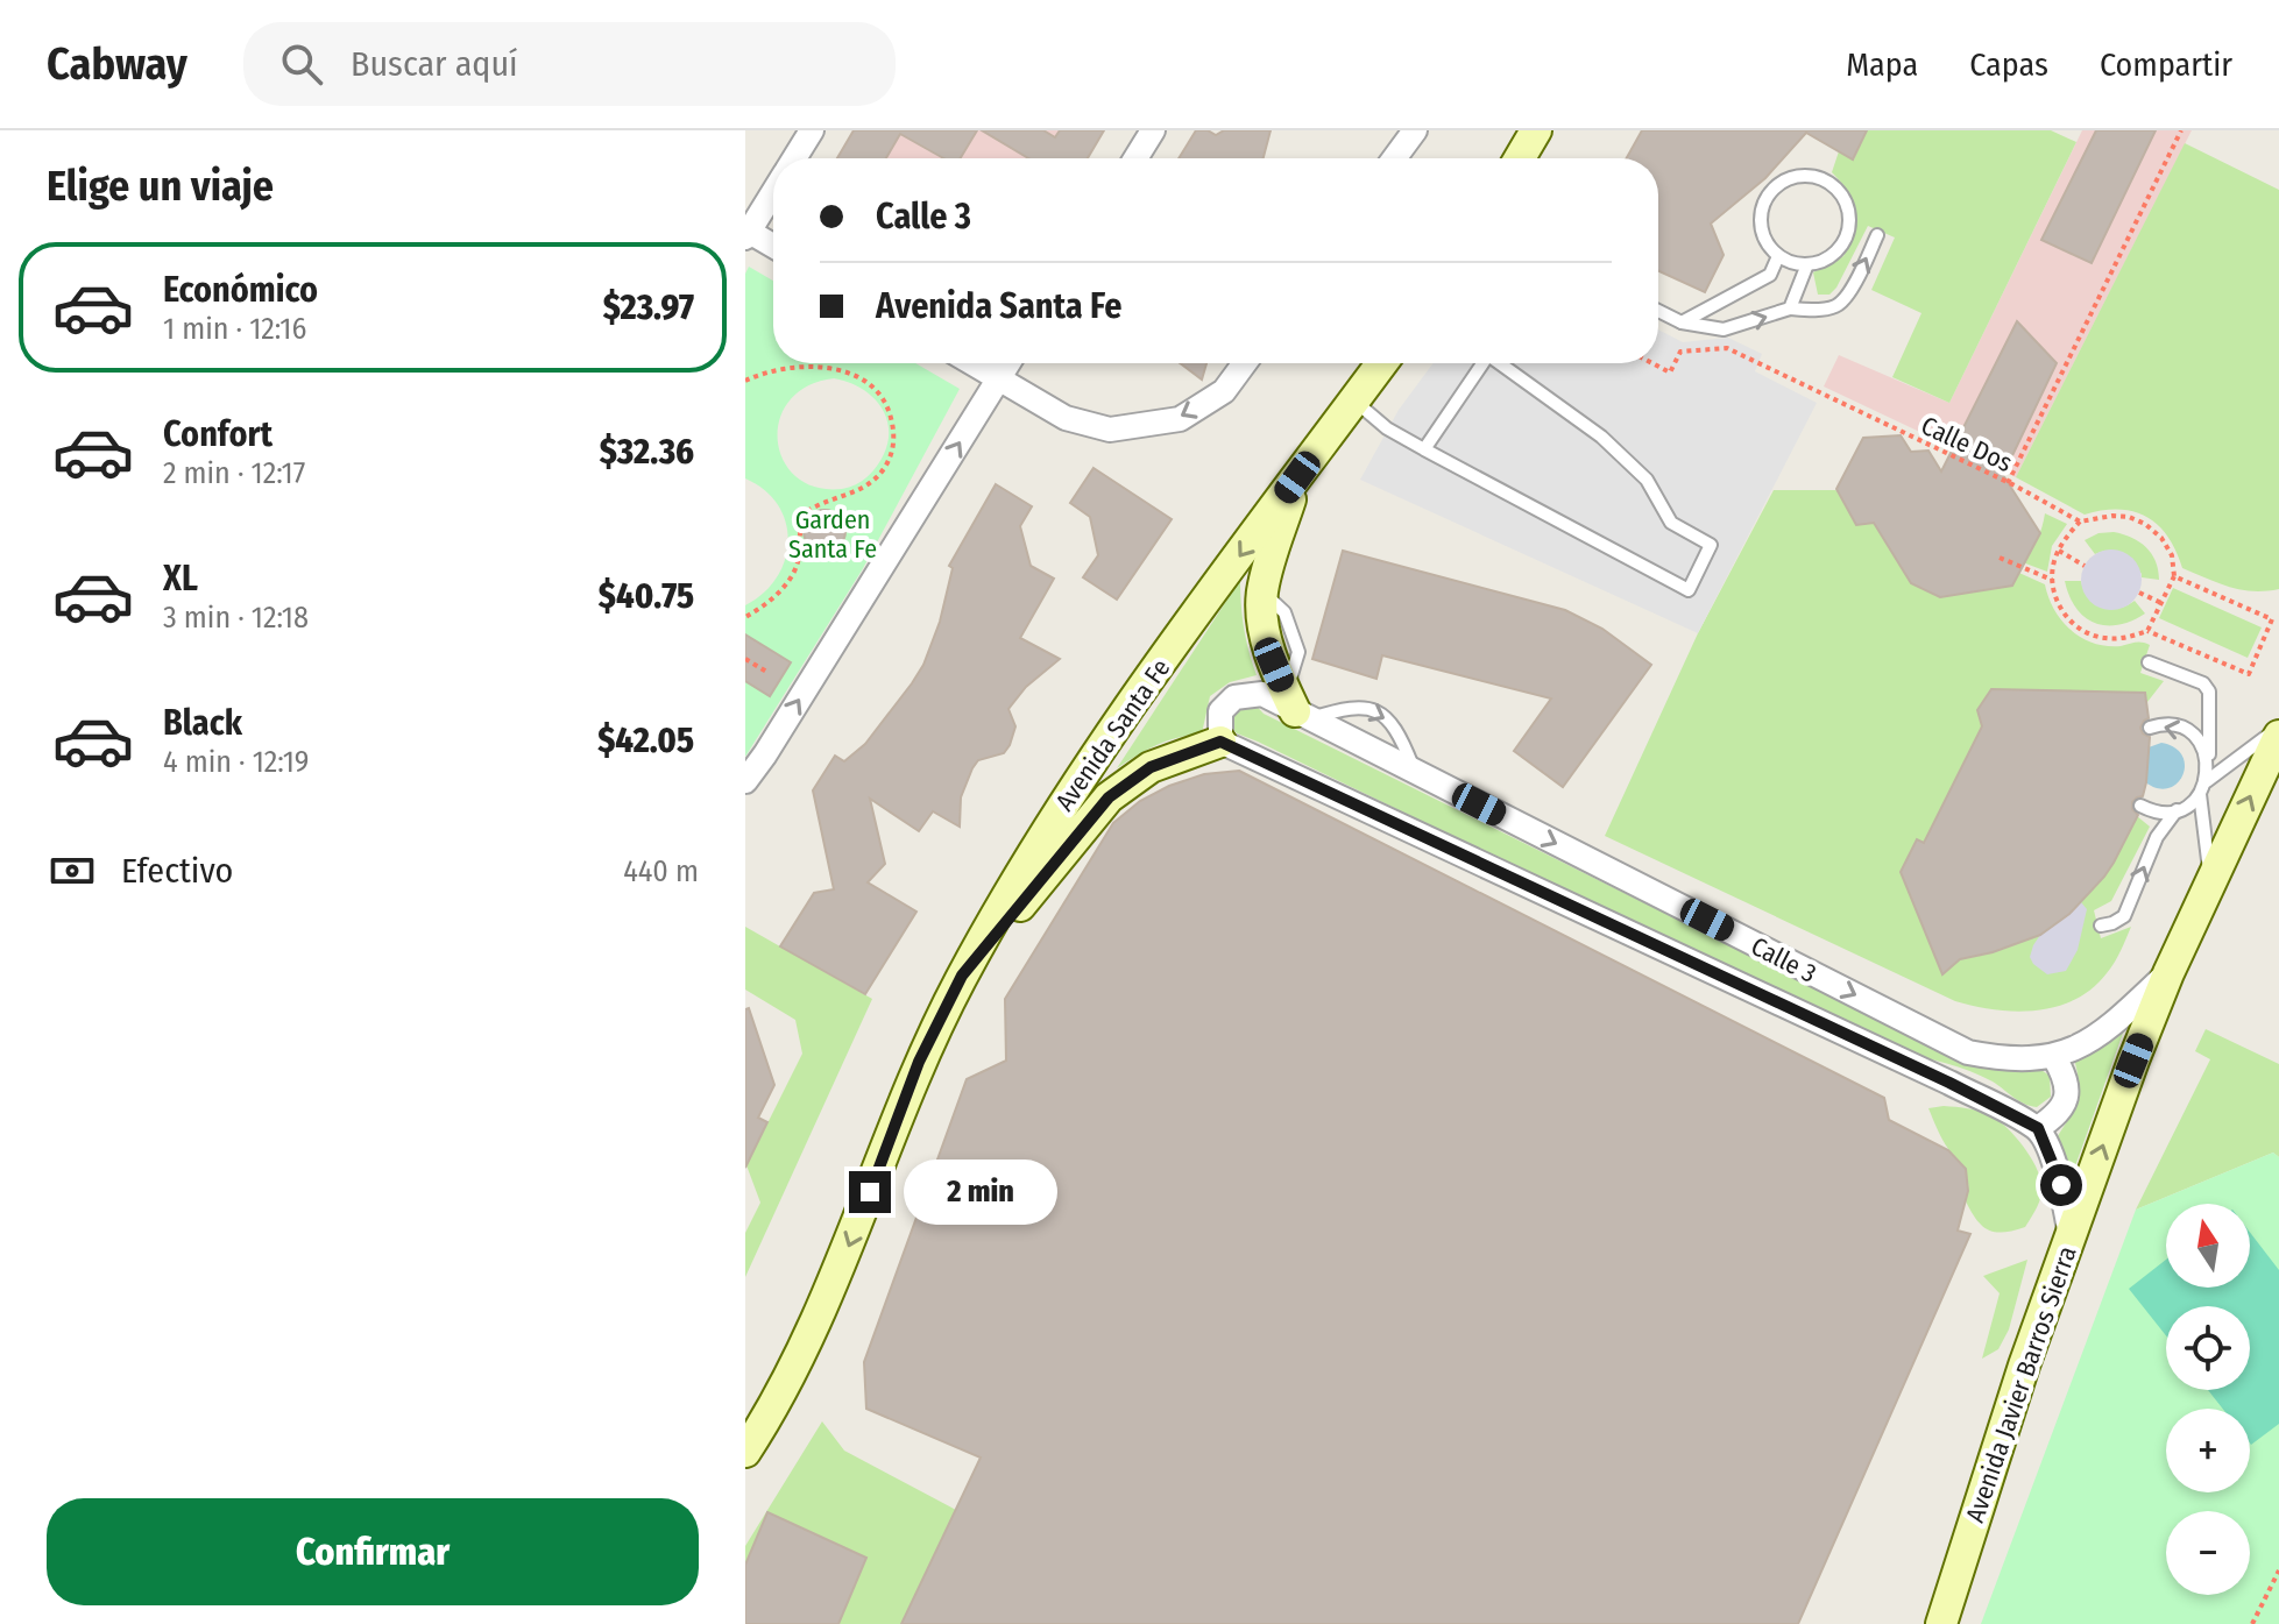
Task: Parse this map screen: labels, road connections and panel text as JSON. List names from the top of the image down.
{
  "streets": {
    "street": ["Avenida Santa Fe", "Calle 3", "Avenida Javier Barros Sierra"],
    "path": ["Calle Dos"]
  },
  "crossings": [
    ["Calle 3", "Avenida Javier Barros Sierra"]
  ],
  "one_way": ["Avenida Javier Barros Sierra"],
  "parks": ["Garden Santa Fe"],
  "north": "top",
  "page": {
    "header": "Cabway",
    "search": "Buscar aquí",
    "nav": ["Mapa", "Capas", "Compartir"],
    "heading": "Elige un viaje",
    "banner": ["Calle 3", "Avenida Santa Fe"],
    "list": [
      {
        "name": "Económico",
        "note": "1 min · 12:16",
        "value": "$23.97"
      },
      {
        "name": "Confort",
        "note": "2 min · 12:17",
        "value": "$32.36"
      },
      {
        "name": "XL",
        "note": "3 min · 12:18",
        "value": "$40.75"
      },
      {
        "name": "Black",
        "note": "4 min · 12:19",
        "value": "$42.05"
      }
    ],
    "pay": ["Efectivo", "440 m"],
    "bubble": "2 min",
    "map_buttons": ["+", "−"],
    "buttons": "Confirmar"
  }
}
